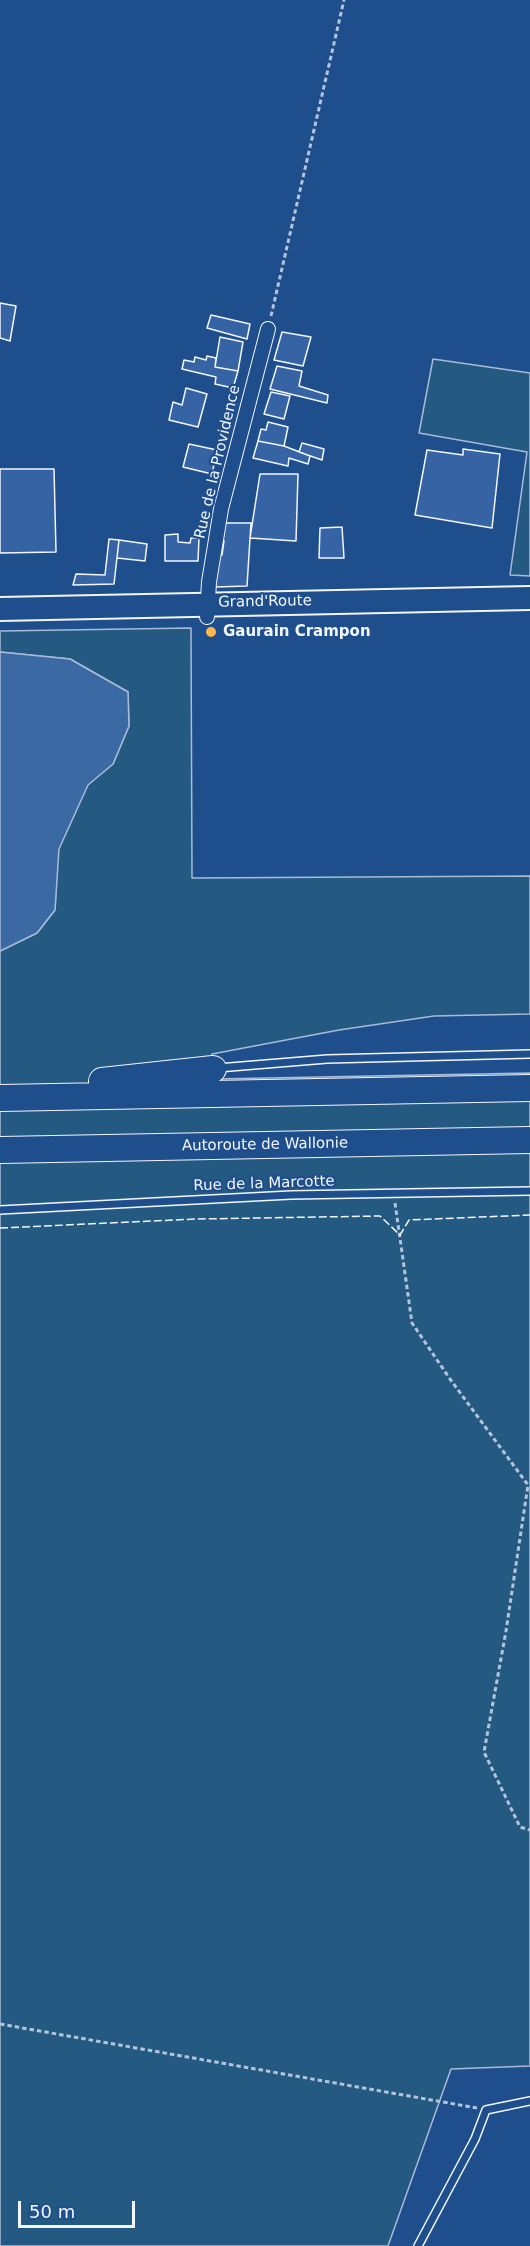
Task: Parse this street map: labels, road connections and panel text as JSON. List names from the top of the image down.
{
  "streets": {
    "highway": ["Autoroute de Wallonie"],
    "main road": ["Grand'Route"],
    "street": ["Rue de la Providence"],
    "lane": ["Rue de la Marcotte"]
  },
  "crossings": [
    ["Rue de la Providence", "Grand'Route"]
  ],
  "places": ["Gaurain Crampon"],
  "scale_bar": "50 m"
}
